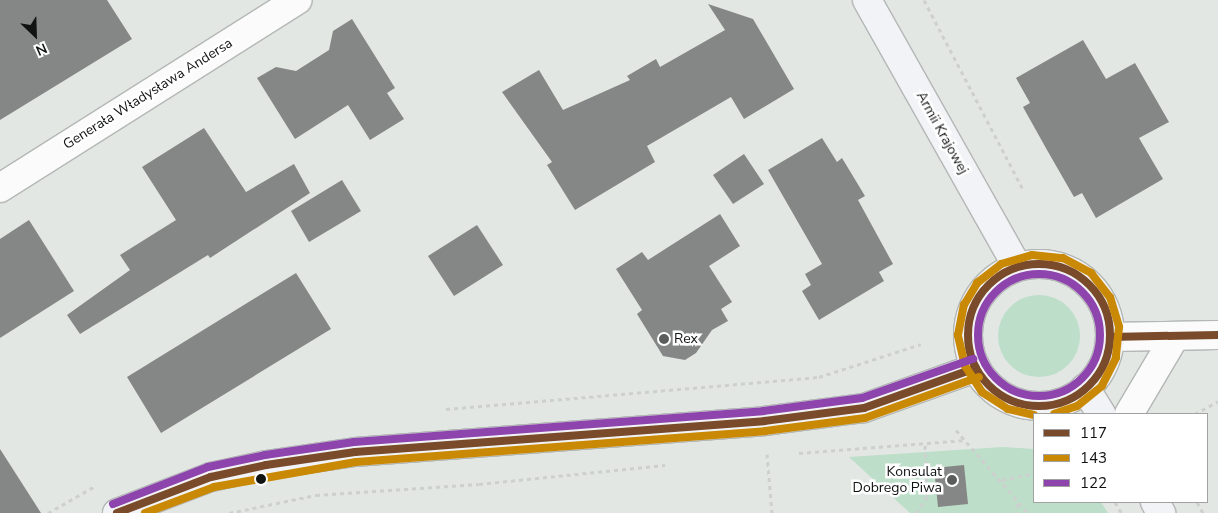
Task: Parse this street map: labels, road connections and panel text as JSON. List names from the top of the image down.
{
  "streets": {
    "street": ["Generała Władysława Andersa", "Armii Krajowej"]
  },
  "places": ["Rex", "Konsulat Dobrego Piwa"],
  "lines": ["transit line 143", "transit line 117", "transit line 122"],
  "legend": ["117", "143", "122"],
  "north": "bottom right"
}
